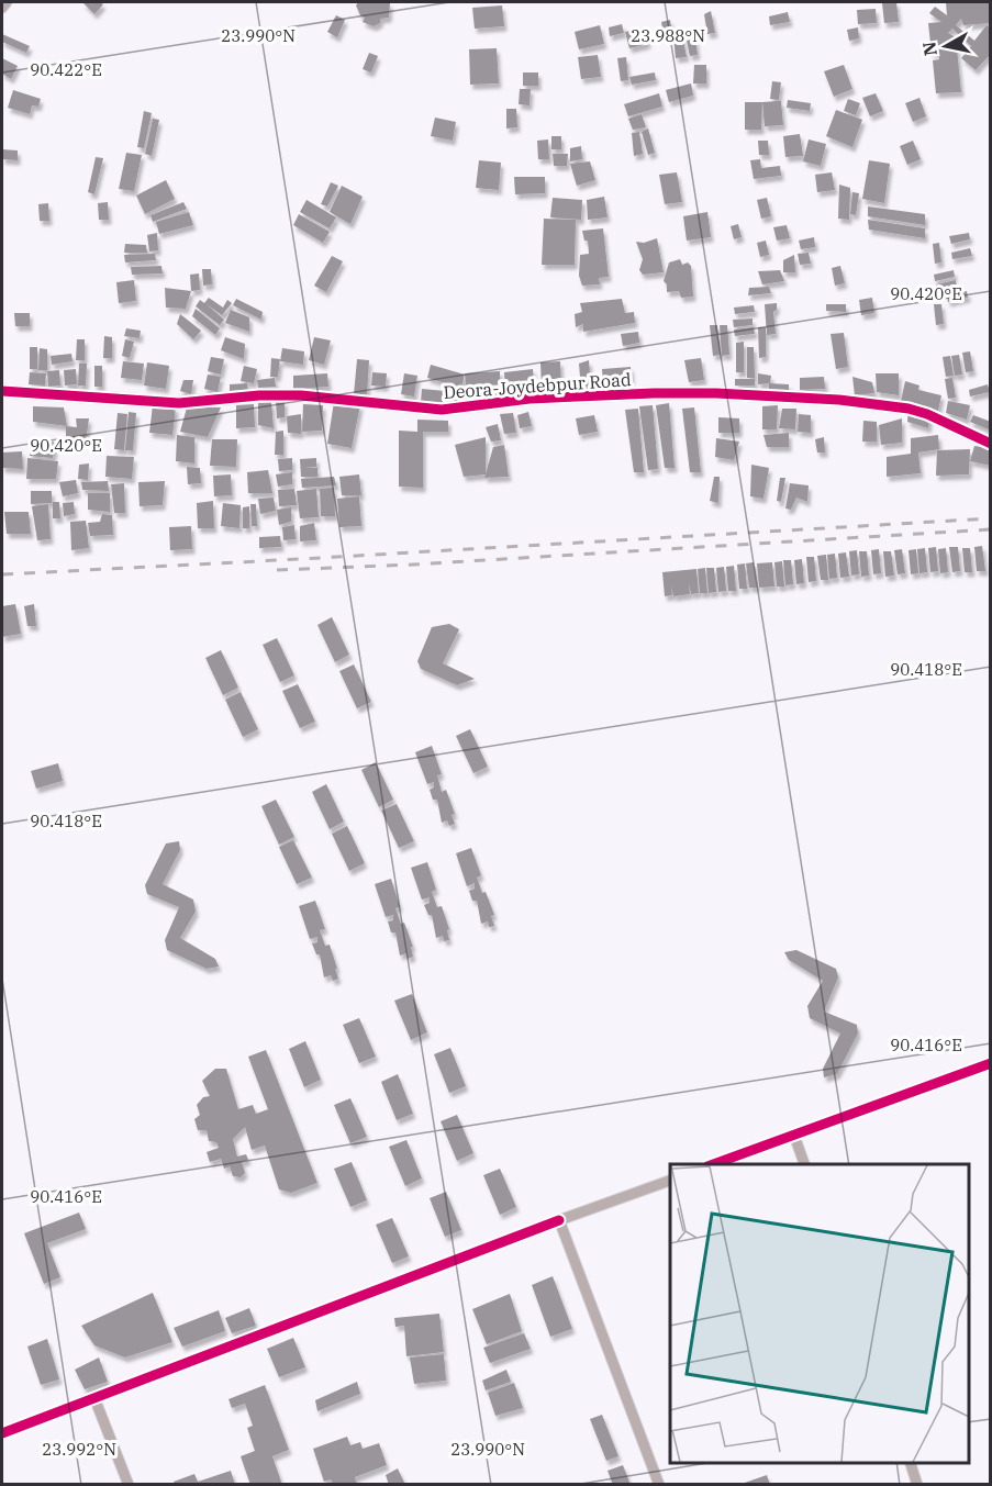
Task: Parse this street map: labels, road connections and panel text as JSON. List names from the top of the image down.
{
  "streets": {
    "street": ["Deora-Joydebpur Road"]
  },
  "north": "left",
  "coordinates": [
    "23.990°N",
    "23.988°N",
    "90.422°E",
    "90.420°E",
    "90.418°E",
    "90.416°E",
    "23.992°N"
  ]
}
